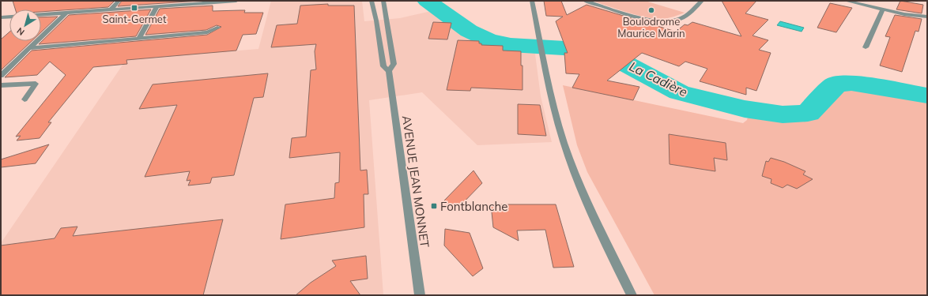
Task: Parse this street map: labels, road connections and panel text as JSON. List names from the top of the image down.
{
  "streets": {
    "street": ["AVENUE JEAN MONNET"]
  },
  "water": ["La Cadière"],
  "places": {
    "transit": ["Saint-Germet", "Fontblanche"],
    "other": ["Boulodrome Maurice Marin"]
  },
  "north": "bottom left"
}
